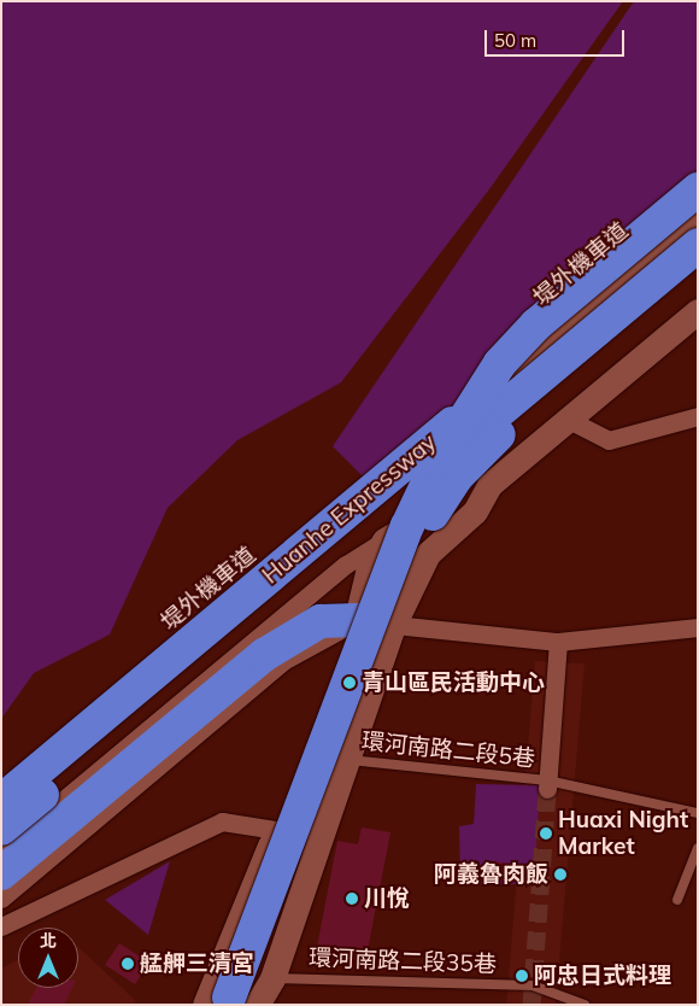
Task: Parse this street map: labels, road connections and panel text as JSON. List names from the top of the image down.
{
  "streets": {
    "highway": ["Huanhe Expressway"],
    "street": ["堤外機車道"],
    "lane": ["環河南路二段5巷", "環河南路二段35巷"]
  },
  "crossings": [
    ["堤外機車道", "Huanhe Expressway"]
  ],
  "places": [
    "青山區民活動中心",
    "Huaxi Night Market",
    "阿義魯肉飯",
    "川悅",
    "艋舺三清宮",
    "阿忠日式料理"
  ],
  "scale_bar": "50 m",
  "north": "top"
}
